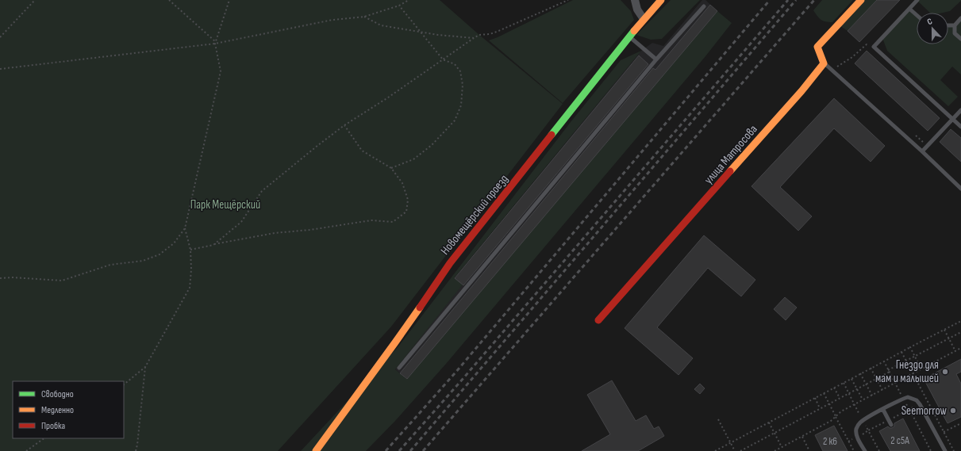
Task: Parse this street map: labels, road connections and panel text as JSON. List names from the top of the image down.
{
  "streets": {
    "street": ["улица Матросова", "Новомещёрский проезд"]
  },
  "parks": ["Парк Мещёрский"],
  "places": ["Гнездо для мам и малышей", "Seemorrow"],
  "house_numbers": ["2 с5А", "2 к6"],
  "legend": ["Свободно", "Медленно", "Пробка"],
  "north": "top"
}
